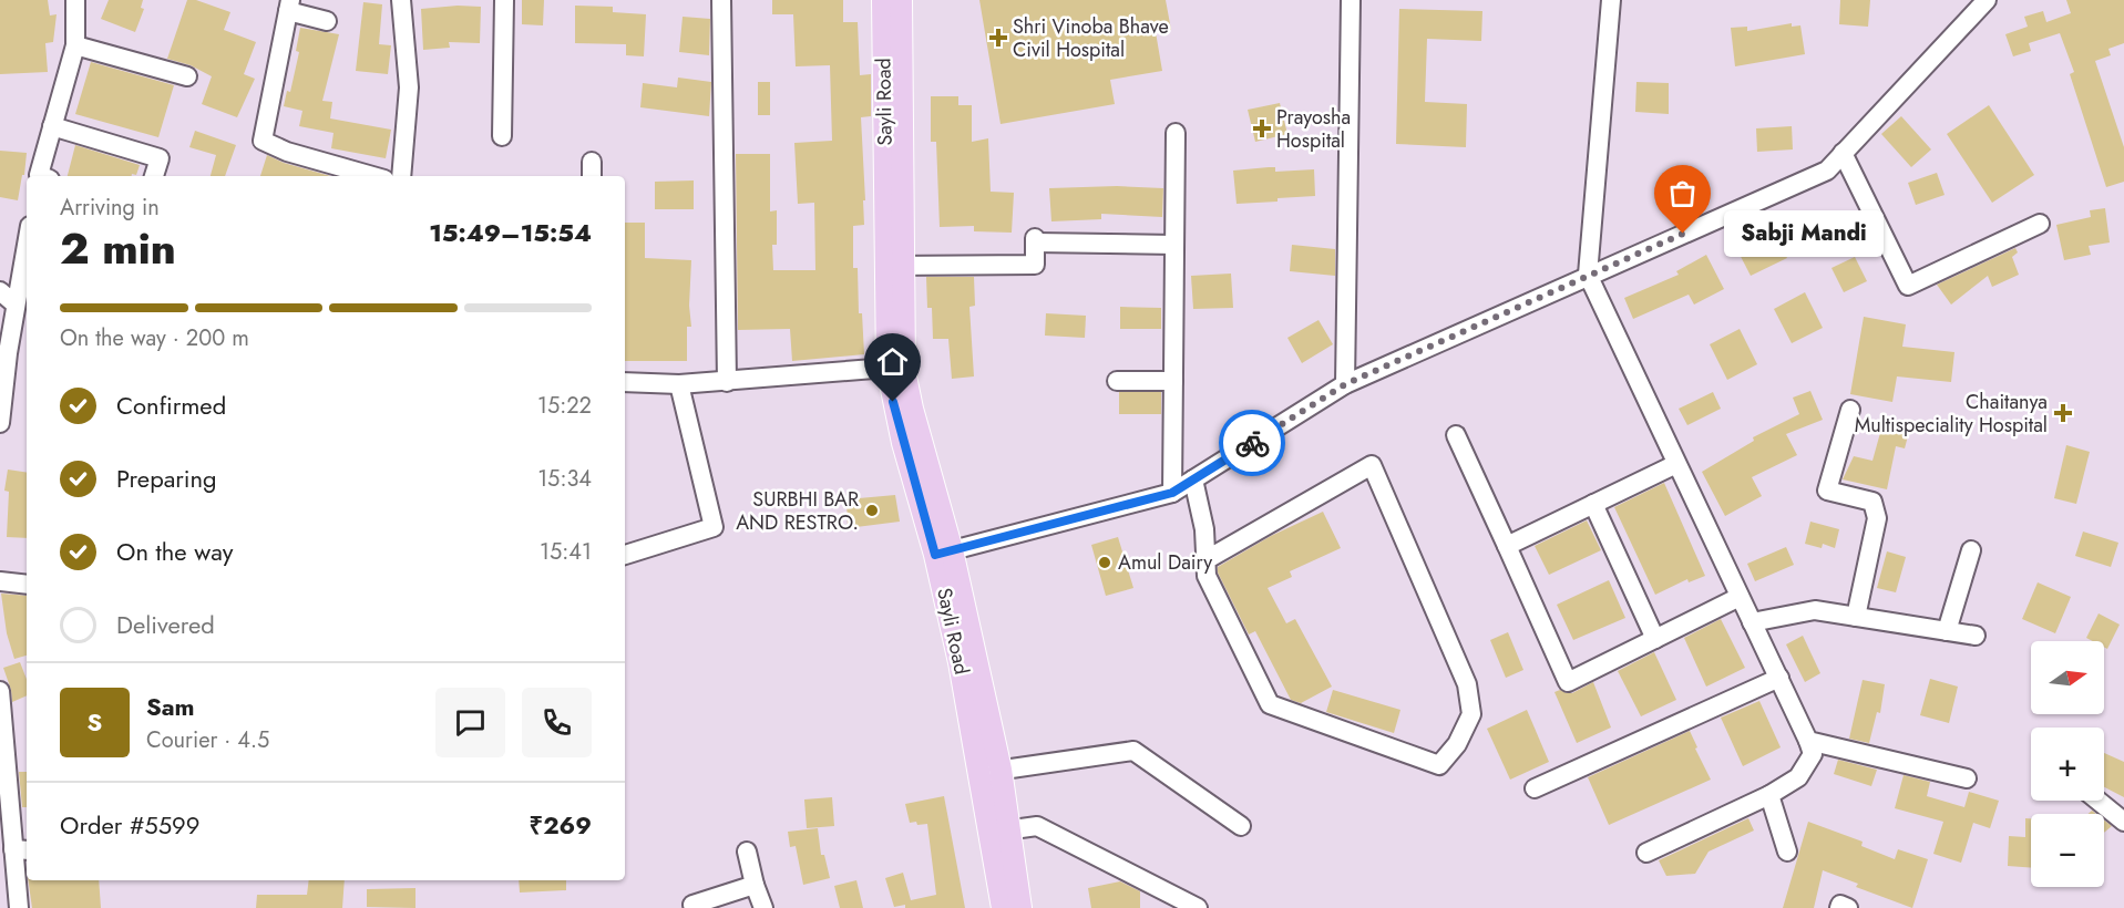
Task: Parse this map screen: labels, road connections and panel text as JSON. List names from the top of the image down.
{
  "streets": {
    "main road": ["Sayli Road"]
  },
  "places": {
    "health": ["Shri Vinoba Bhave Civil Hospital", "Prayosha Hospital", "Chaitanya Multispeciality Hospital"],
    "other": ["Sabji Mandi", "SURBHI BAR AND RESTRO.", "Amul Dairy"]
  },
  "north": "right",
  "page": {
    "heading": ["2 min", "Arriving in", "15:49–15:54"],
    "panel": [
      "Sam",
      "Courier · 4.5",
      "Order #5599",
      "₹269"
    ],
    "bubble": "Sabji Mandi",
    "bar": "On the way · 200 m",
    "list": [
      ["Confirmed", "15:22"],
      ["Preparing", "15:34"],
      ["On the way", "15:41"],
      "Delivered"
    ],
    "map_buttons": ["+", "−"],
    "round": "S"
  }
}
